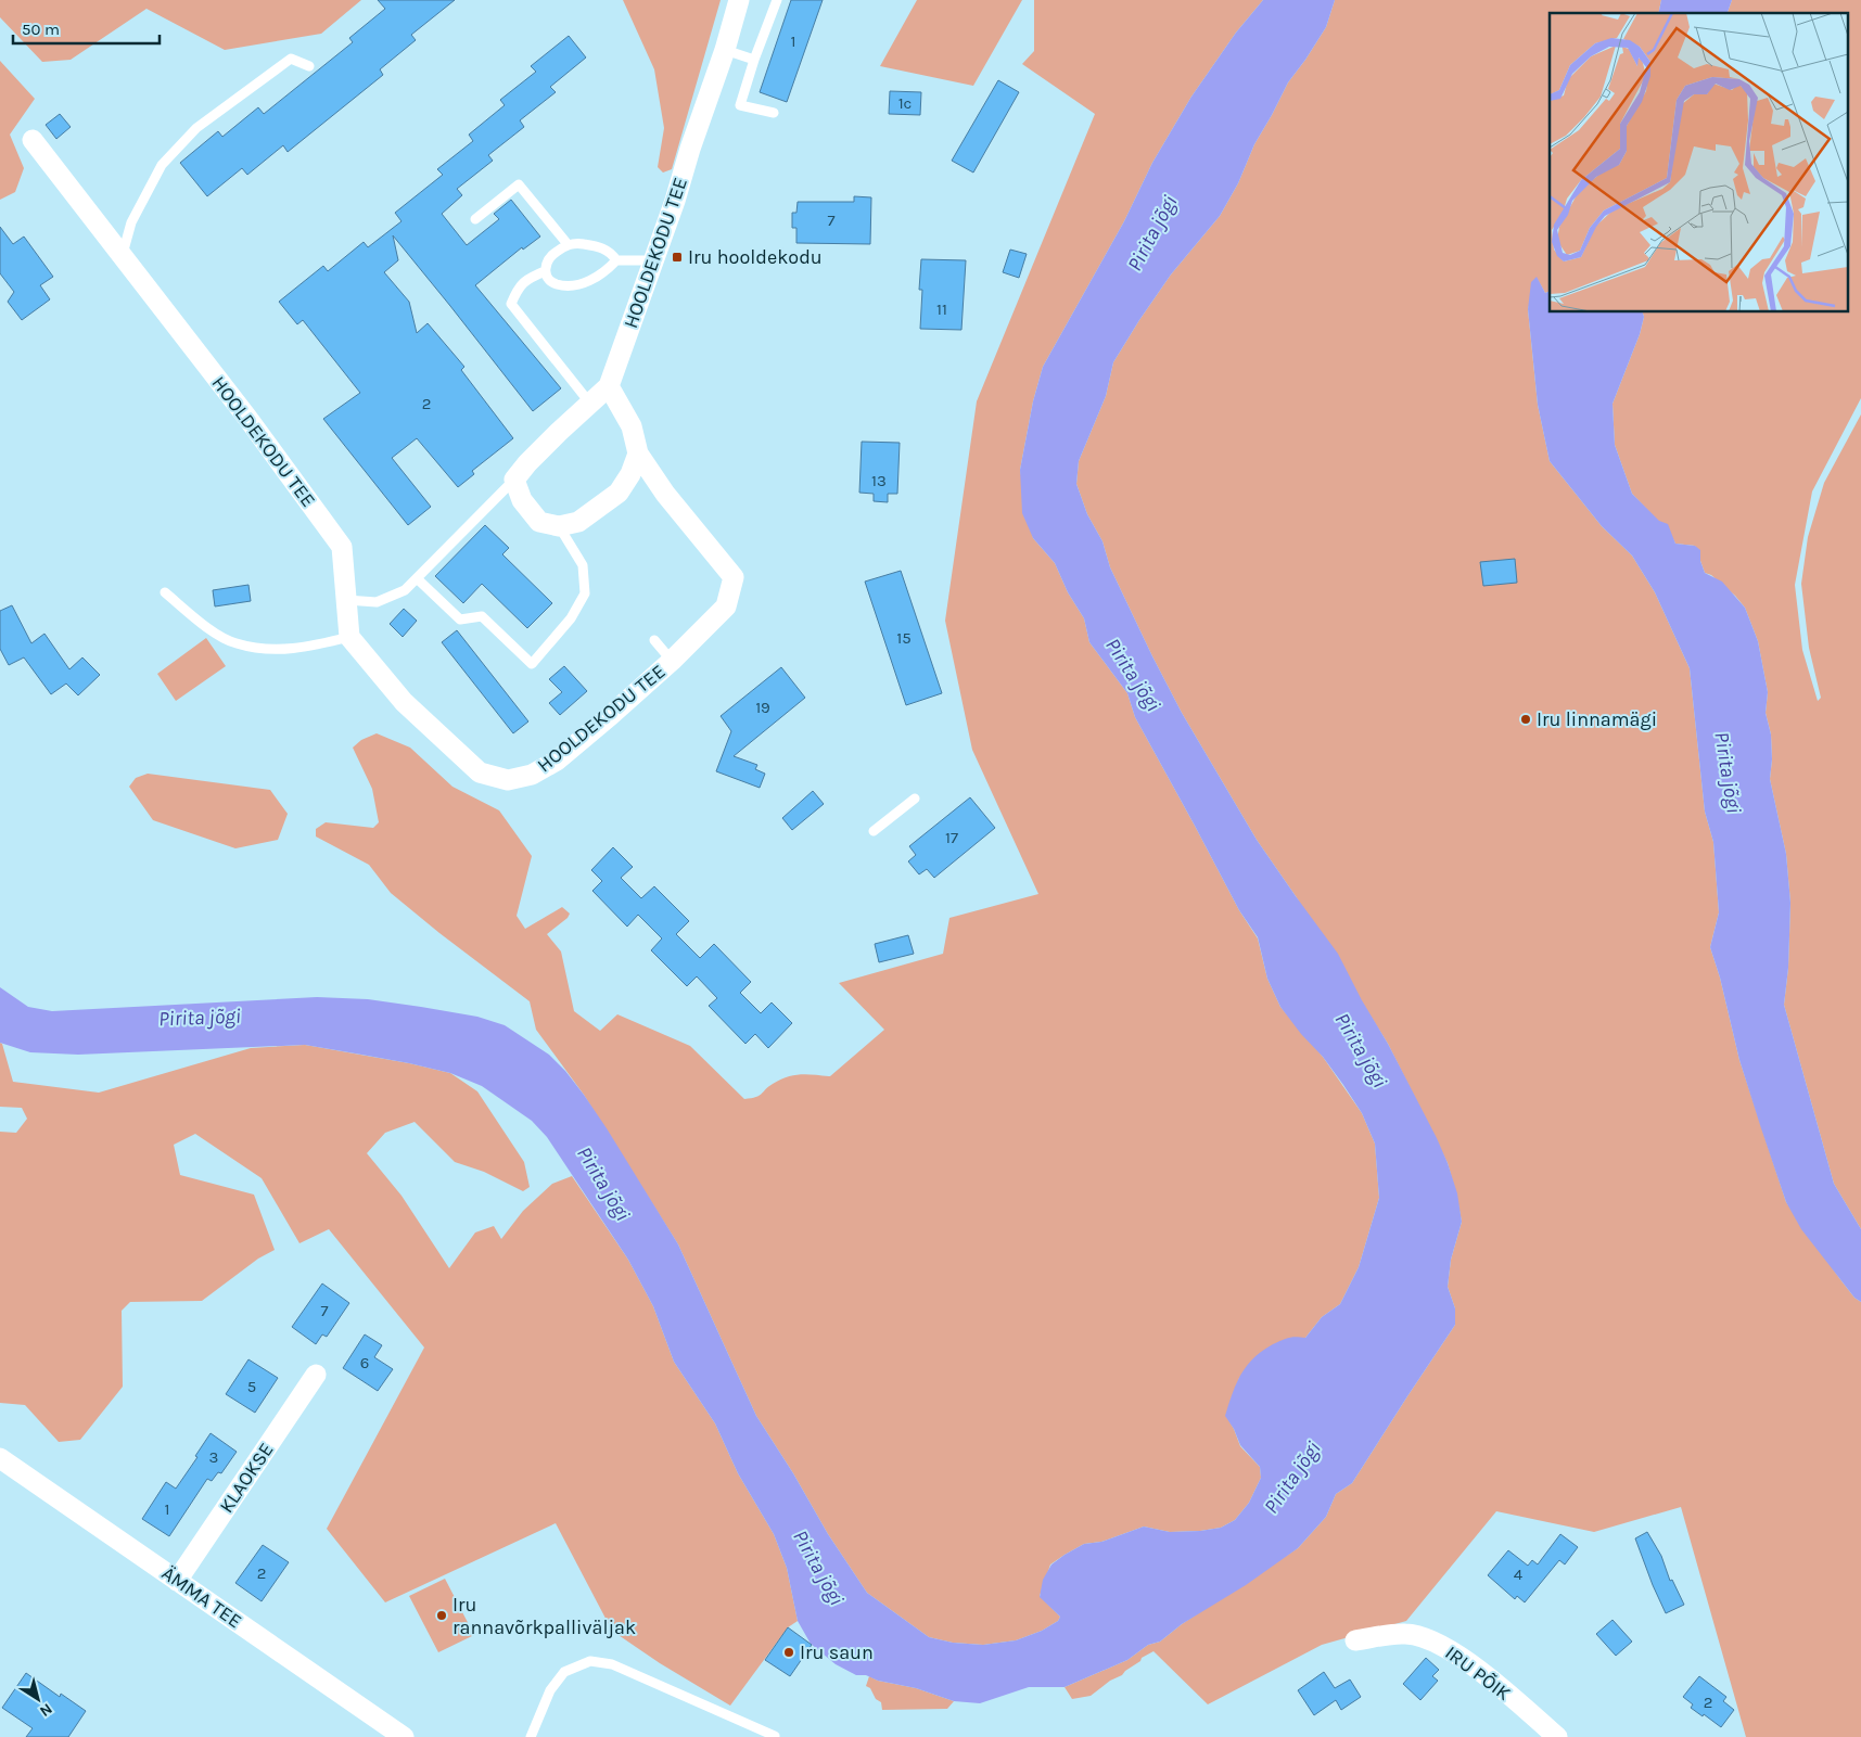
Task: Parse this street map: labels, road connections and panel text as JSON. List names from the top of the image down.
{
  "streets": {
    "street": [
      "HOOLDEKODU TEE",
      "KLAOKSE",
      "ÄMMA TEE",
      "IRU PÕIK"
    ]
  },
  "crossings": [
    ["KLAOKSE", "ÄMMA TEE"]
  ],
  "water": ["Pirita jõgi"],
  "places": {
    "transit": ["Iru hooldekodu"],
    "other": ["Iru linnamägi", "Iru rannavõrkpalliväljak", "Iru saun"]
  },
  "house_numbers": [
    "1",
    "1c",
    "7",
    "11",
    "2",
    "13",
    "15",
    "19",
    "17",
    "7",
    "6",
    "5",
    "3",
    "1",
    "2",
    "4",
    "2"
  ],
  "scale_bar": "50 m",
  "north": "bottom right"
}
